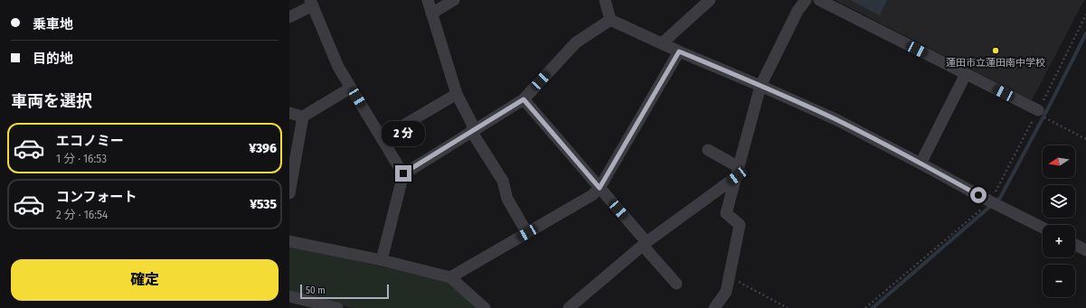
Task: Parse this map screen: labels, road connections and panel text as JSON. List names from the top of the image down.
{
  "places": ["蓮田市立蓮田南中学校"],
  "scale_bar": "50 m",
  "north": "left",
  "page": {
    "banner": ["乗車地", "目的地"],
    "heading": "車両を選択",
    "bubble": "2 分",
    "list": [
      {
        "name": "エコノミー",
        "note": "1 分 · 16:53",
        "value": "¥396"
      },
      {
        "name": "コンフォート",
        "note": "2 分 · 16:54",
        "value": "¥535"
      }
    ],
    "map_buttons": ["+", "−"],
    "buttons": "確定",
    "scale": "50 m"
  }
}
